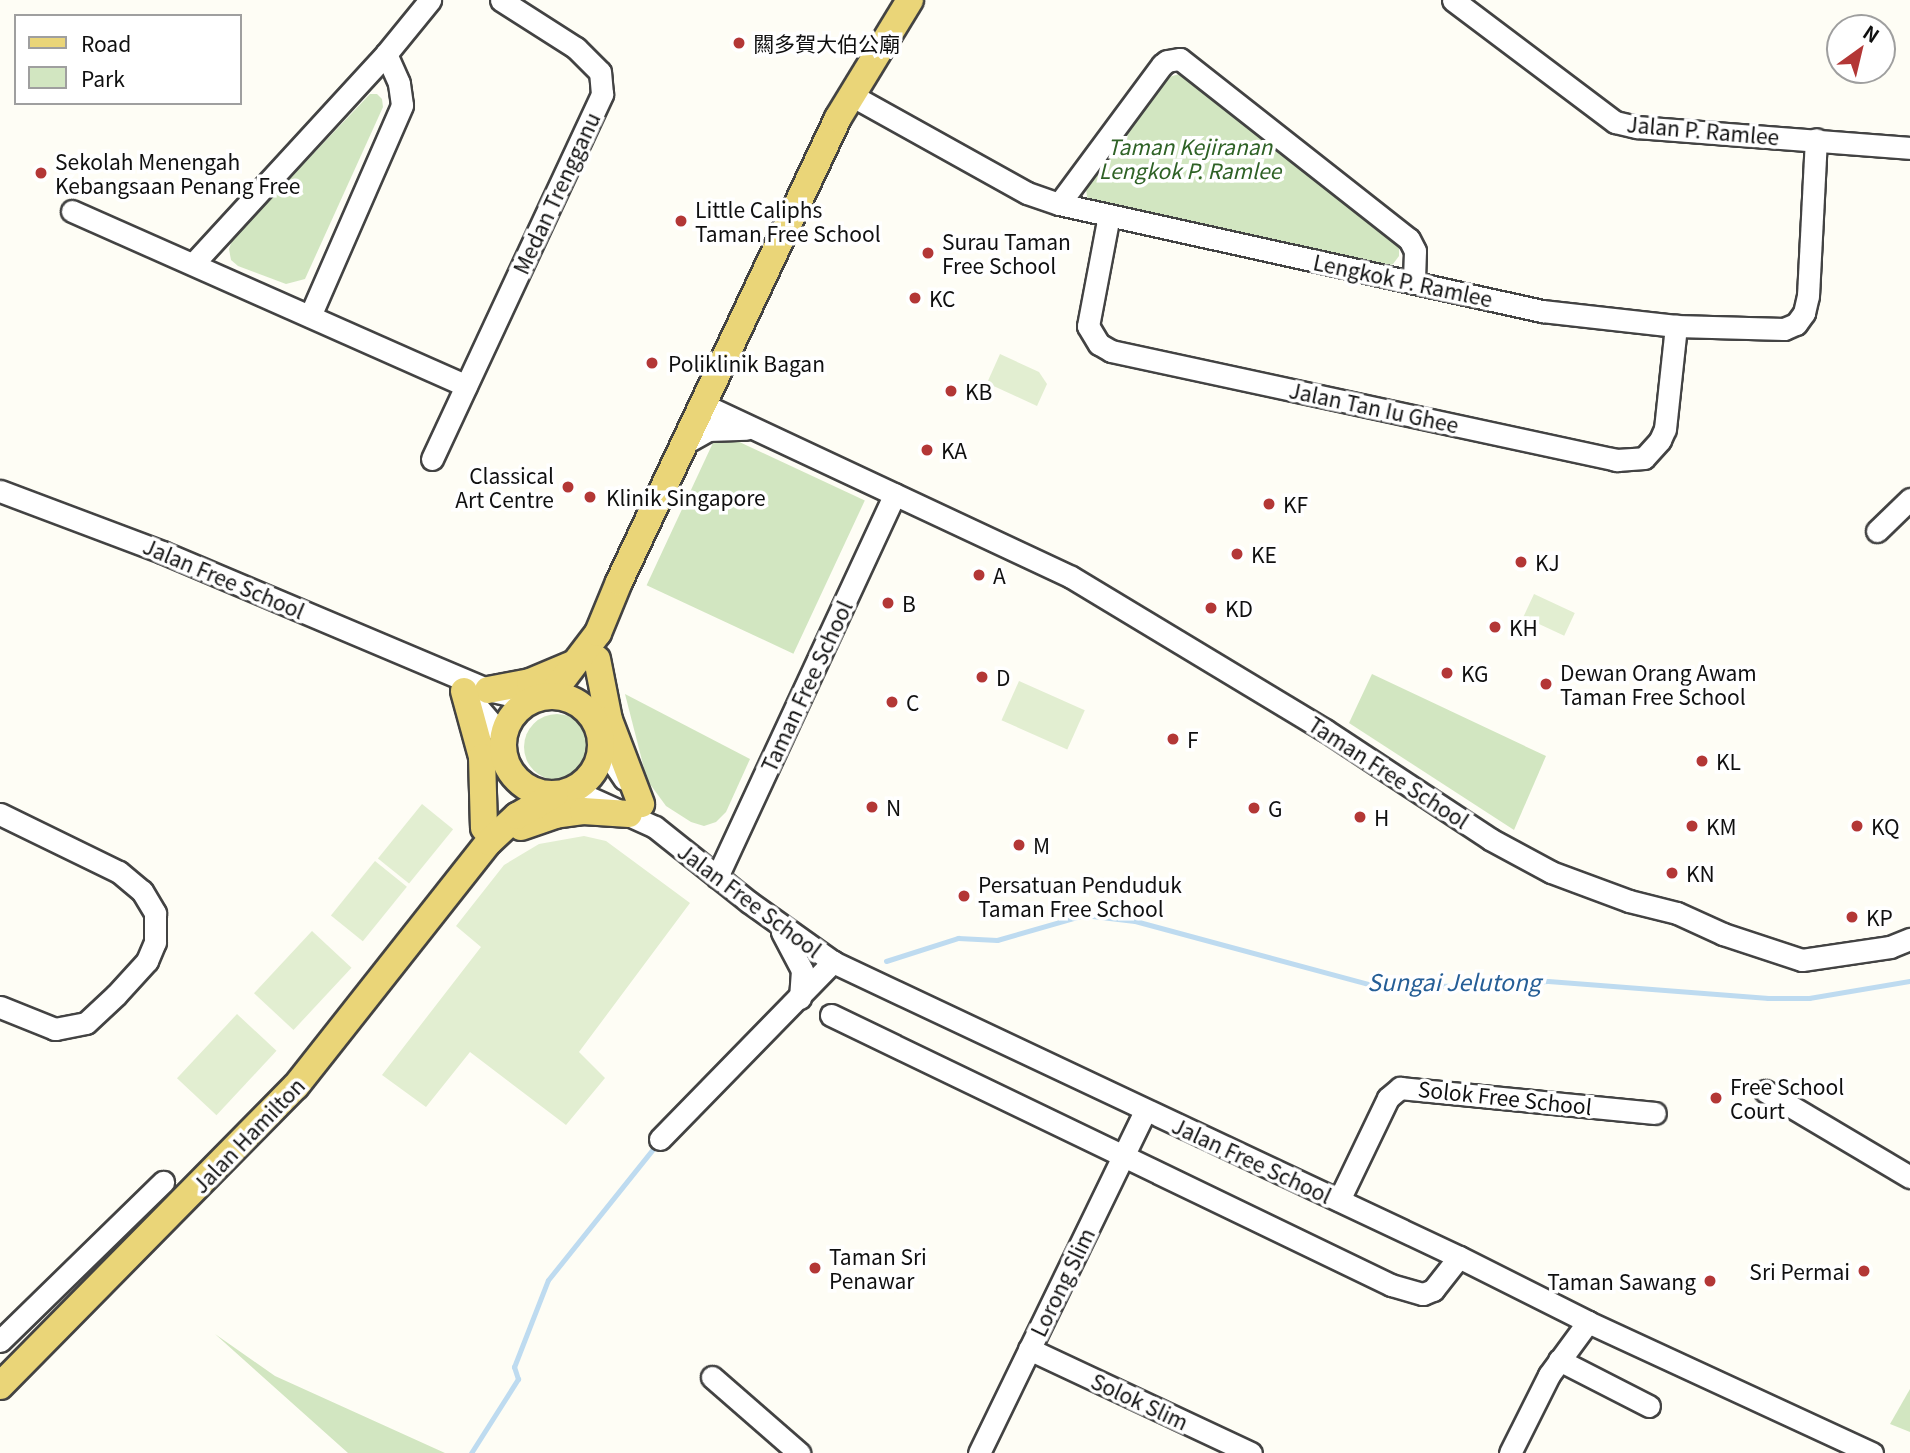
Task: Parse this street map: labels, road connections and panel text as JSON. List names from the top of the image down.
{
  "streets": {
    "main road": ["Jalan Hamilton"],
    "street": [
      "Jalan P. Ramlee",
      "Medan Trengganu",
      "Lengkok P. Ramlee",
      "Jalan Tan Iu Ghee",
      "Jalan Free School",
      "Taman Free School",
      "Solok Free School",
      "Lorong Slim",
      "Solok Slim"
    ]
  },
  "crossings": [
    ["Jalan P. Ramlee", "Lengkok P. Ramlee"],
    ["Lengkok P. Ramlee", "Jalan Tan Iu Ghee"],
    ["Jalan Free School", "Taman Free School"],
    ["Jalan Free School", "Solok Free School"],
    ["Jalan Free School", "Jalan Hamilton"],
    ["Jalan Free School", "Lorong Slim"],
    ["Lorong Slim", "Solok Slim"]
  ],
  "water": ["Sungai Jelutong"],
  "parks": ["Taman Kejiranan Lengkok P. Ramlee"],
  "places": [
    "闗多賀大伯公廟",
    "Sekolah Menengah Kebangsaan Penang Free",
    "Little Caliphs Taman Free School",
    "Surau Taman Free School",
    "KC",
    "Poliklinik Bagan",
    "KB",
    "KA",
    "Classical Art Centre",
    "Klinik Singapore",
    "KF",
    "KE",
    "KJ",
    "A",
    "B",
    "KD",
    "KH",
    "KG",
    "D",
    "Dewan Orang Awam Taman Free School",
    "C",
    "F",
    "KL",
    "N",
    "G",
    "H",
    "KM",
    "KQ",
    "M",
    "KN",
    "Persatuan Penduduk Taman Free School",
    "KP",
    "Free School Court",
    "Taman Sri Penawar",
    "Sri Permai",
    "Taman Sawang"
  ],
  "legend": ["Road", "Park"],
  "north": "top right"
}
